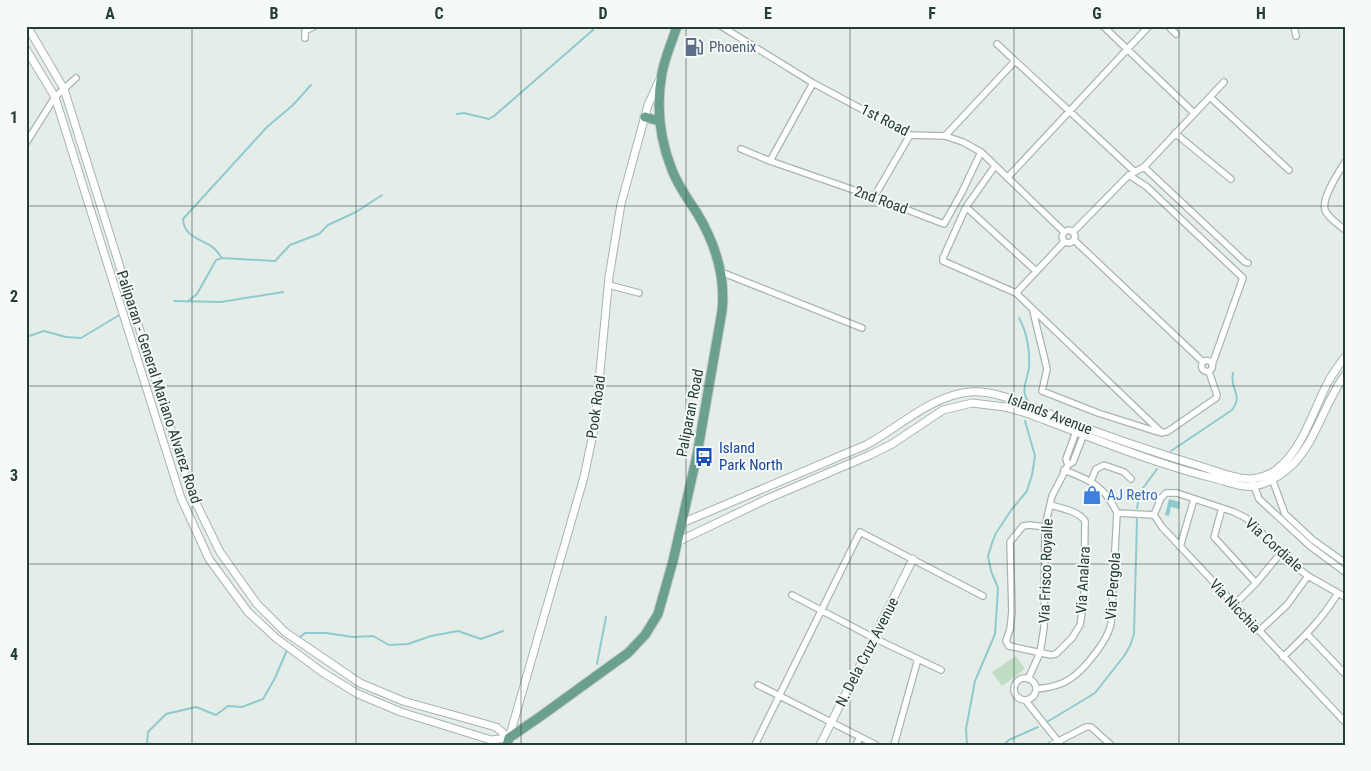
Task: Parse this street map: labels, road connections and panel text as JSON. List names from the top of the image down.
{
  "streets": {
    "main road": ["Paliparan Road"],
    "street": [
      "1st Road",
      "2nd Road",
      "Paliparan - General Mariano Alvarez Road",
      "Pook Road",
      "Islands Avenue",
      "Via Cordiale",
      "Via Frisco Royalle",
      "Via Analara",
      "Via Pergola",
      "Via Nicchia",
      "N. Dela Cruz Avenue"
    ]
  },
  "crossings": [
    ["1st Road", "2nd Road"],
    ["Paliparan - General Mariano Alvarez Road", "Pook Road"],
    ["Paliparan - General Mariano Alvarez Road", "Paliparan Road"],
    ["Pook Road", "Paliparan Road"],
    ["Paliparan Road", "Islands Avenue"],
    ["Islands Avenue", "Via Frisco Royalle"],
    ["Via Cordiale", "Via Nicchia"],
    ["Via Frisco Royalle", "Via Analara"],
    ["Via Frisco Royalle", "Via Pergola"]
  ],
  "places": {
    "fuel station": ["Phoenix"],
    "bus stop": ["Island Park North"],
    "shop": ["AJ Retro"]
  },
  "grid": {
    "columns": [
      "A",
      "B",
      "C",
      "D",
      "E",
      "F",
      "G",
      "H"
    ],
    "rows": [
      "1",
      "2",
      "3",
      "4"
    ]
  }
}
